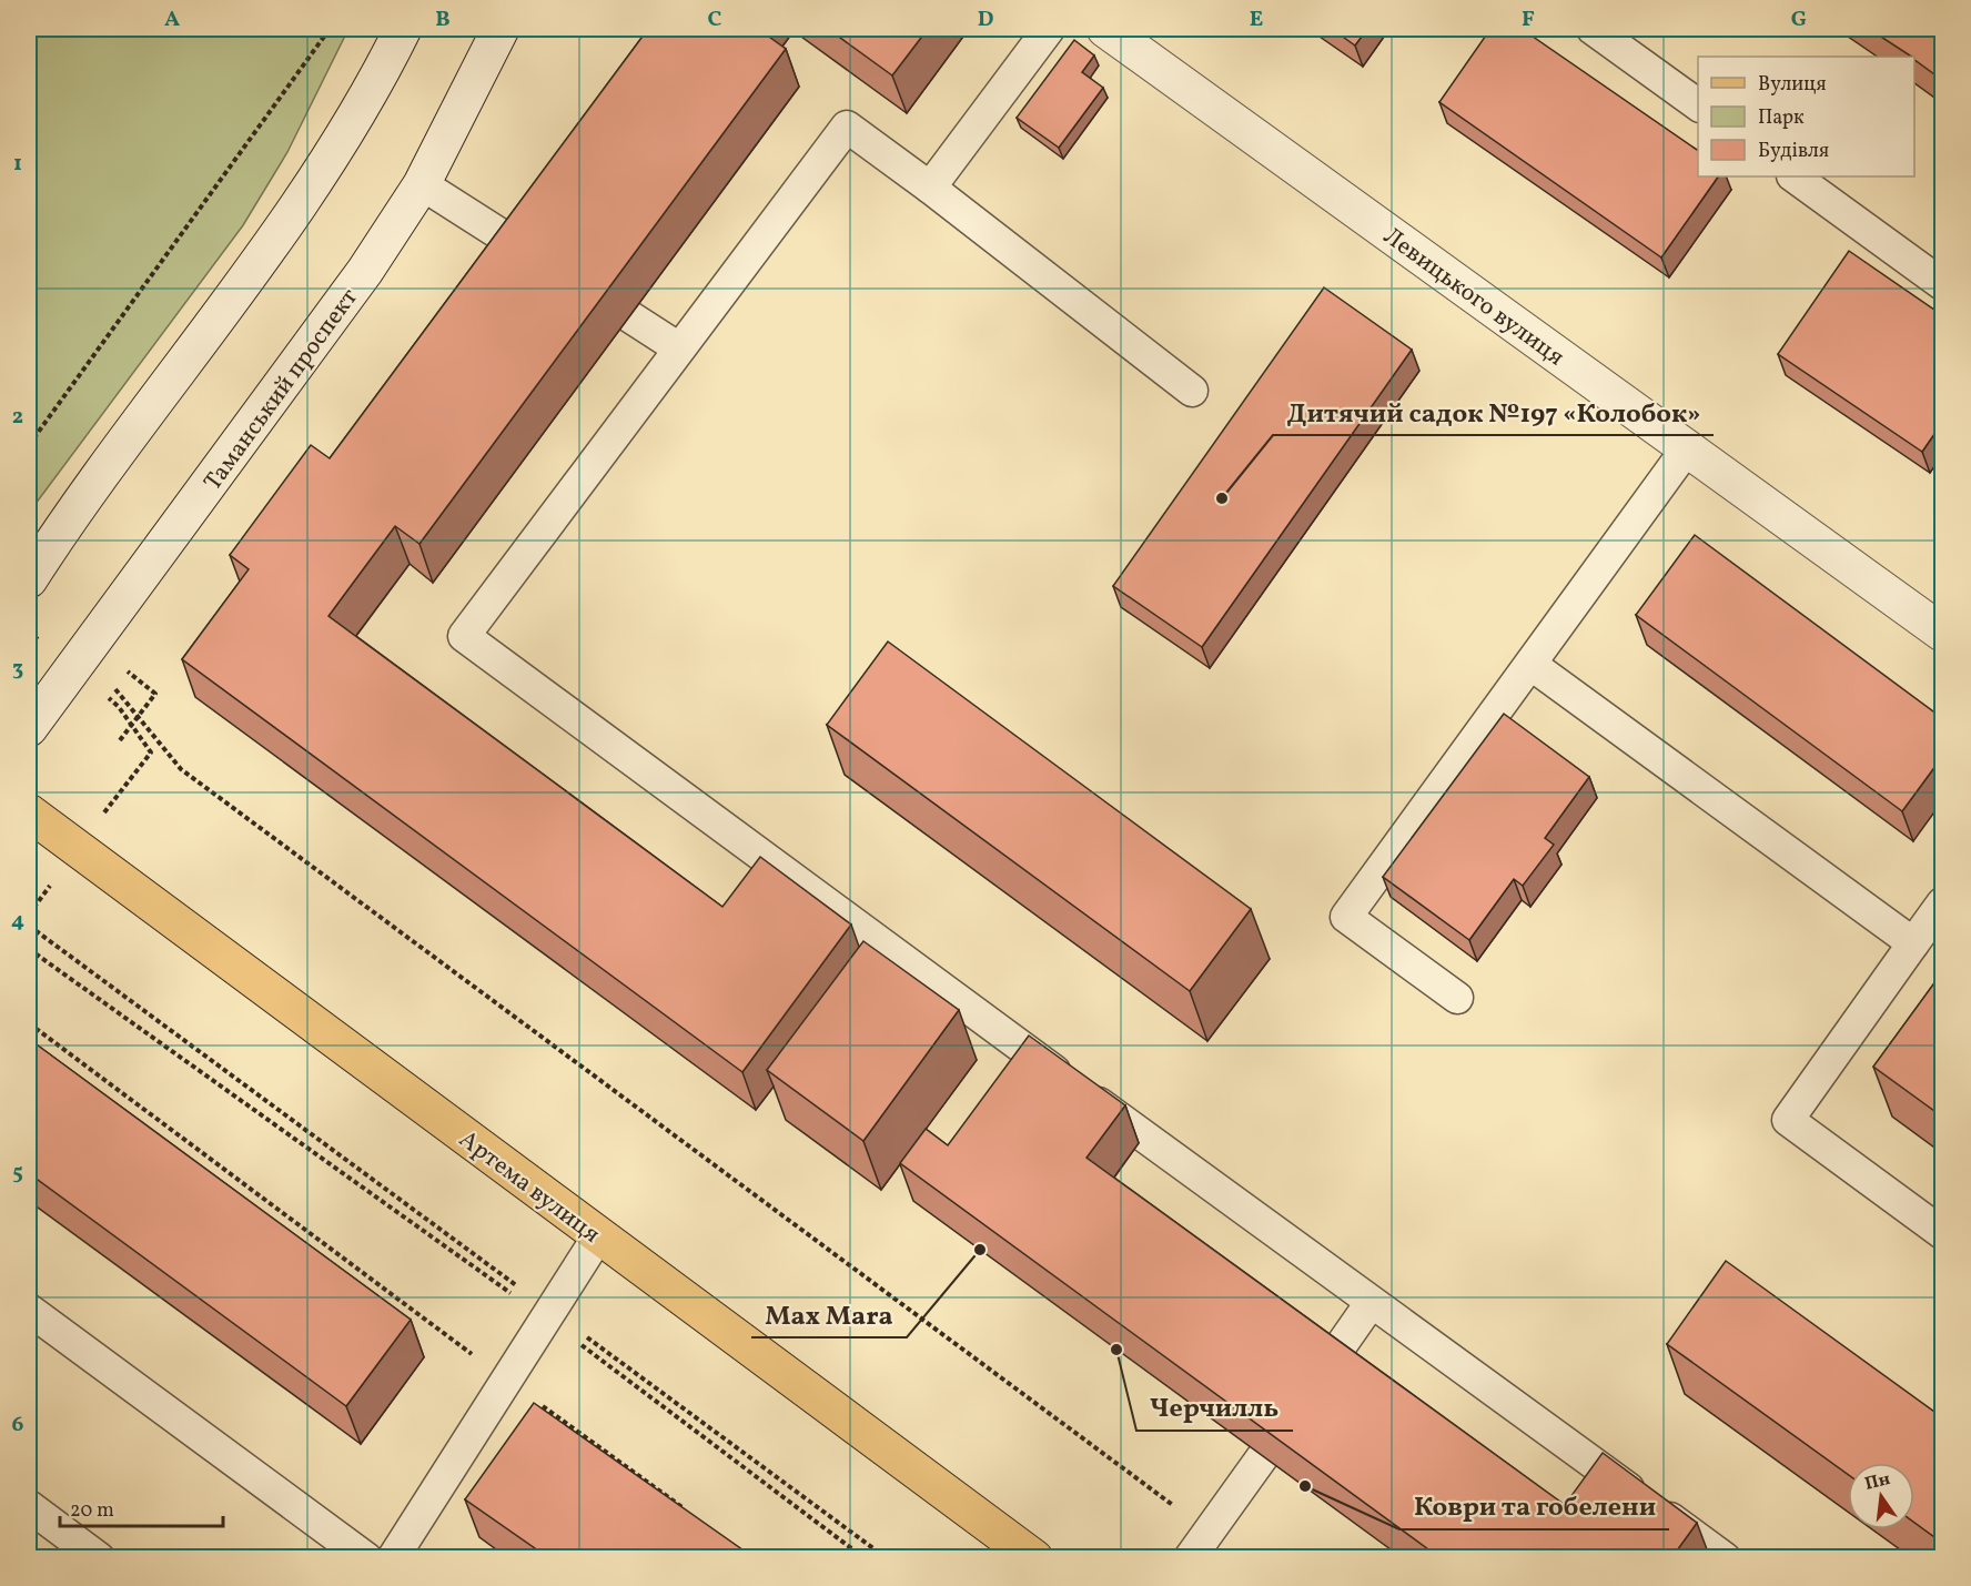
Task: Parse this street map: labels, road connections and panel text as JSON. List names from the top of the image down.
{
  "streets": {
    "main road": ["Артема вулиця"],
    "street": ["Левицького вулиця", "Таманський проспект"]
  },
  "places": [
    "Дитячий садок №197 «Колобок»",
    "Max Mara",
    "Черчилль",
    "Коври та гобелени"
  ],
  "legend": ["Вулиця", "Парк", "Будівля"],
  "scale_bar": "20 m",
  "north": "top",
  "grid": {
    "columns": [
      "A",
      "B",
      "C",
      "D",
      "E",
      "F",
      "G"
    ],
    "rows": [
      "1",
      "2",
      "3",
      "4",
      "5",
      "6"
    ]
  }
}
